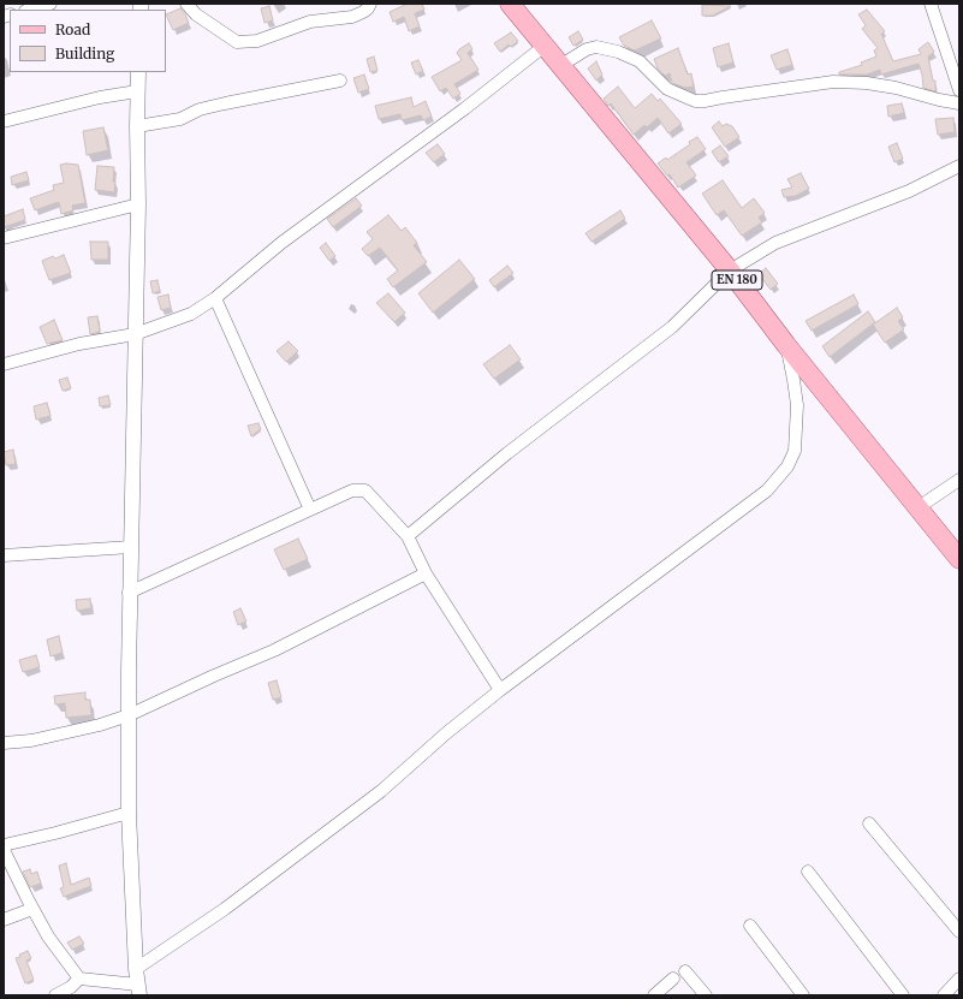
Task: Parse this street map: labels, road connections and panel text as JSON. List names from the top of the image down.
{
  "streets": {
    "main road": ["EN 180"]
  },
  "legend": ["Road", "Building"]
}
